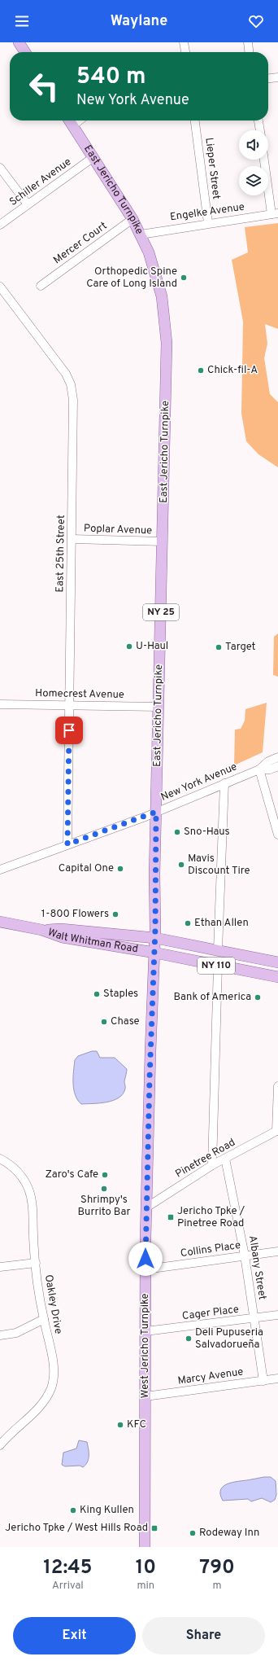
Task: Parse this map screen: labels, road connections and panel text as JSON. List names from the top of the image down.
{
  "streets": {
    "main road": [
      "East Jericho Turnpike",
      "NY 25",
      "Walt Whitman Road",
      "NY 110",
      "West Jericho Turnpike"
    ],
    "street": [
      "Lieper Street",
      "Schiller Avenue",
      "Engelke Avenue",
      "Mercer Court",
      "Poplar Avenue",
      "East 25th Street",
      "Homecrest Avenue",
      "New York Avenue",
      "Pinetree Road",
      "Collins Place",
      "Albany Street",
      "Oakley Drive",
      "Cager Place",
      "Marcy Avenue"
    ]
  },
  "crossings": [
    ["Lieper Street", "Engelke Avenue"],
    ["Schiller Avenue", "East Jericho Turnpike"],
    ["East Jericho Turnpike", "Engelke Avenue"],
    ["East Jericho Turnpike", "Mercer Court"],
    ["East Jericho Turnpike", "Poplar Avenue"],
    ["East Jericho Turnpike", "Homecrest Avenue"],
    ["East Jericho Turnpike", "New York Avenue"],
    ["East Jericho Turnpike", "West Jericho Turnpike"],
    ["Poplar Avenue", "East 25th Street"],
    ["East 25th Street", "Homecrest Avenue"],
    ["East 25th Street", "New York Avenue"],
    ["New York Avenue", "West Jericho Turnpike"],
    ["Walt Whitman Road", "West Jericho Turnpike"],
    ["Pinetree Road", "Albany Street"],
    ["Pinetree Road", "West Jericho Turnpike"],
    ["Collins Place", "Albany Street"],
    ["Collins Place", "West Jericho Turnpike"],
    ["Albany Street", "Cager Place"],
    ["Albany Street", "Marcy Avenue"],
    ["Cager Place", "West Jericho Turnpike"],
    ["West Jericho Turnpike", "Marcy Avenue"]
  ],
  "places": {
    "other": [
      "Orthopedic Spine Care of Long Island",
      "Chick-fil-A",
      "U-Haul",
      "Target",
      "Sno-Haus",
      "Mavis Discount Tire",
      "Capital One",
      "1-800 Flowers",
      "Ethan Allen",
      "Staples",
      "Bank of America",
      "Chase",
      "Zaro's Cafe",
      "Shrimpy's Burrito Bar",
      "Deli Pupuseria Salvadorueña",
      "KFC",
      "King Kullen",
      "Rodeway Inn"
    ],
    "transit": ["Jericho Tpke / Pinetree Road", "Jericho Tpke / West Hills Road"]
  },
  "page": {
    "header": "Waylane",
    "turn": ["540 m", "New York Avenue"],
    "eta": [
      "12:45",
      "Arrival",
      "10",
      "min",
      "790",
      "m"
    ],
    "buttons": ["Exit", "Share"]
  }
}
